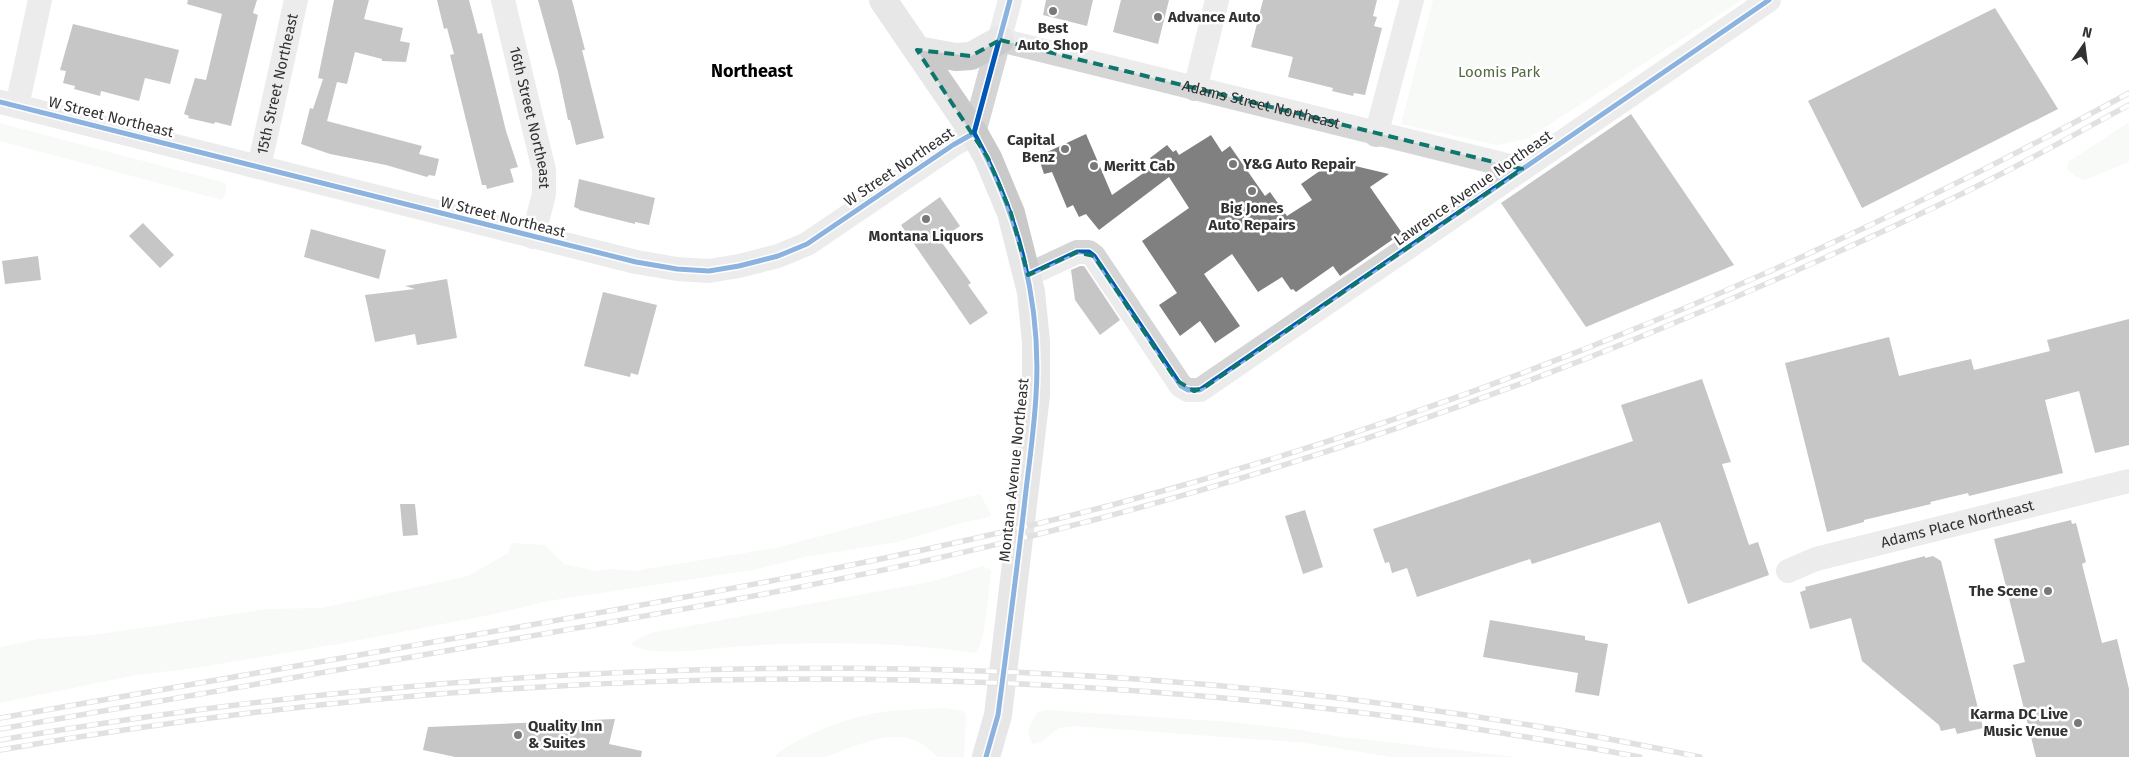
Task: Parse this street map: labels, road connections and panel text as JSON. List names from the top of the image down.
{
  "streets": {
    "main road": ["Montana Avenue Northeast"],
    "street": [
      "15th Street Northeast",
      "Adams Street Northeast",
      "W Street Northeast",
      "16th Street Northeast",
      "Lawrence Avenue Northeast",
      "Adams Place Northeast"
    ]
  },
  "crossings": [
    ["15th Street Northeast", "W Street Northeast"],
    ["Adams Street Northeast", "Lawrence Avenue Northeast"],
    ["W Street Northeast", "16th Street Northeast"],
    ["W Street Northeast", "Montana Avenue Northeast"],
    ["Lawrence Avenue Northeast", "Montana Avenue Northeast"]
  ],
  "districts": ["Northeast"],
  "parks": ["Loomis Park"],
  "places": [
    "Best Auto Shop",
    "Advance Auto",
    "Capital Benz",
    "Y&G Auto Repair",
    "Meritt Cab",
    "Big Jones Auto Repairs",
    "Montana Liquors",
    "The Scene",
    "Karma DC Live Music Venue",
    "Quality Inn & Suites"
  ],
  "north": "top"
}
